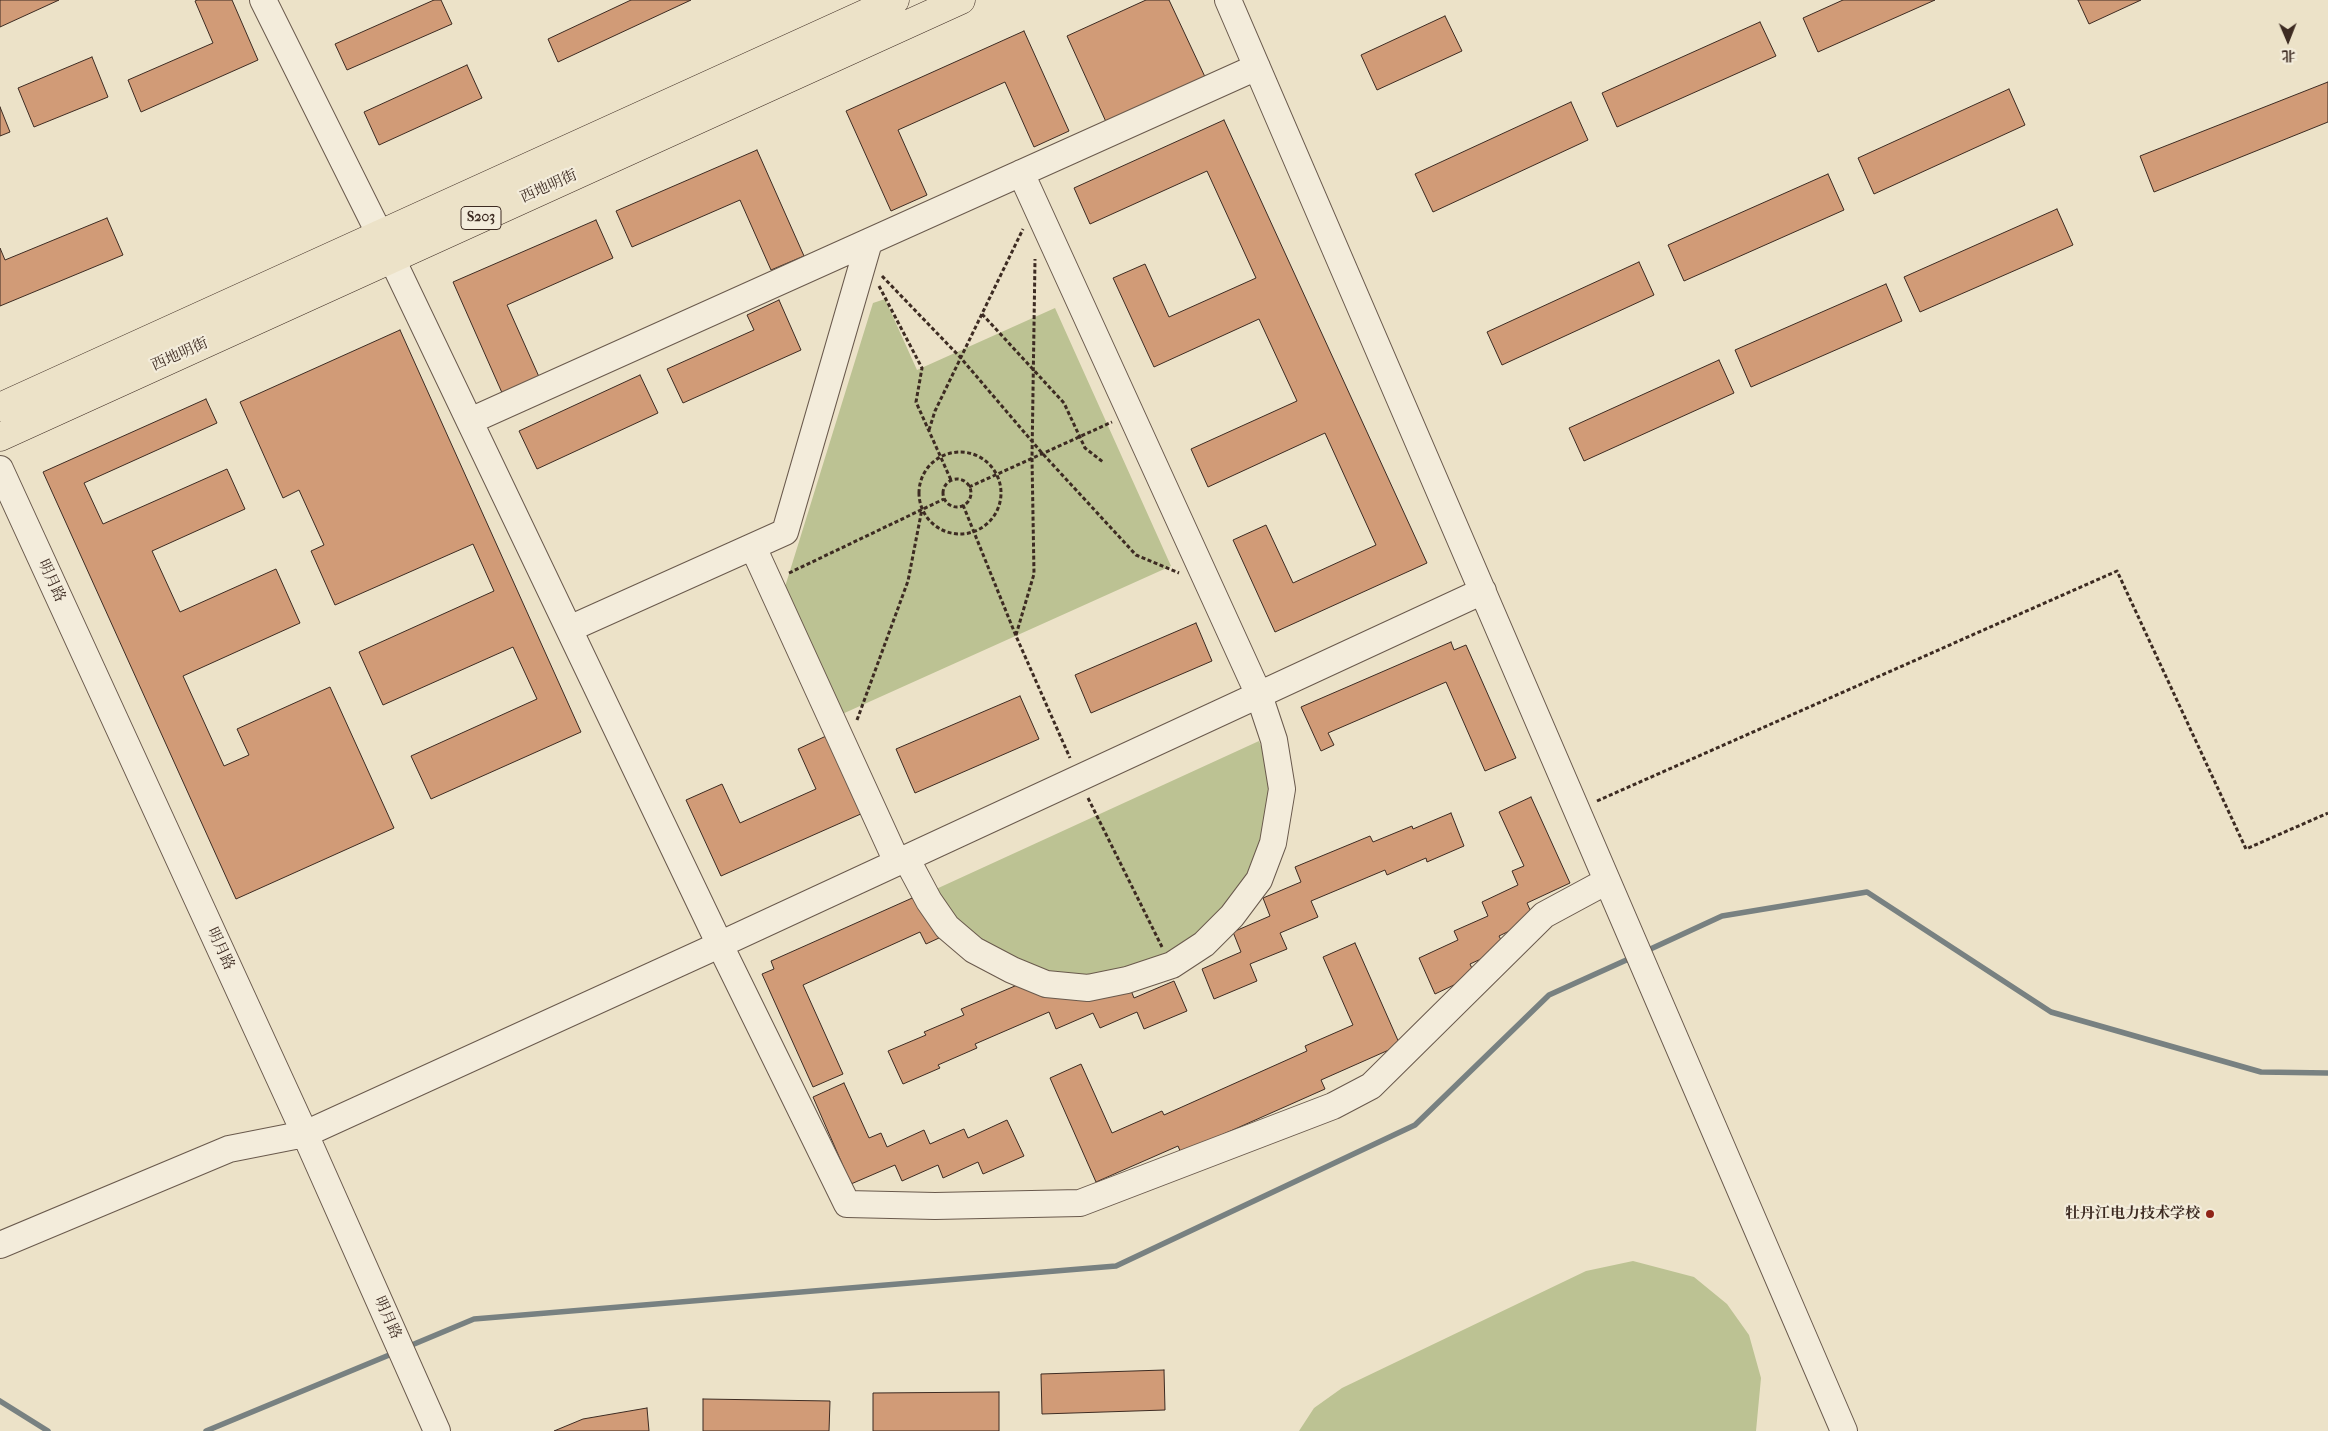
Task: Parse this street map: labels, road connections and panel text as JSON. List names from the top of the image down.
{
  "streets": {
    "main road": ["西地明街", "S203"],
    "street": ["明月路"]
  },
  "places": ["牡丹江电力技术学校"],
  "north": "bottom"
}
